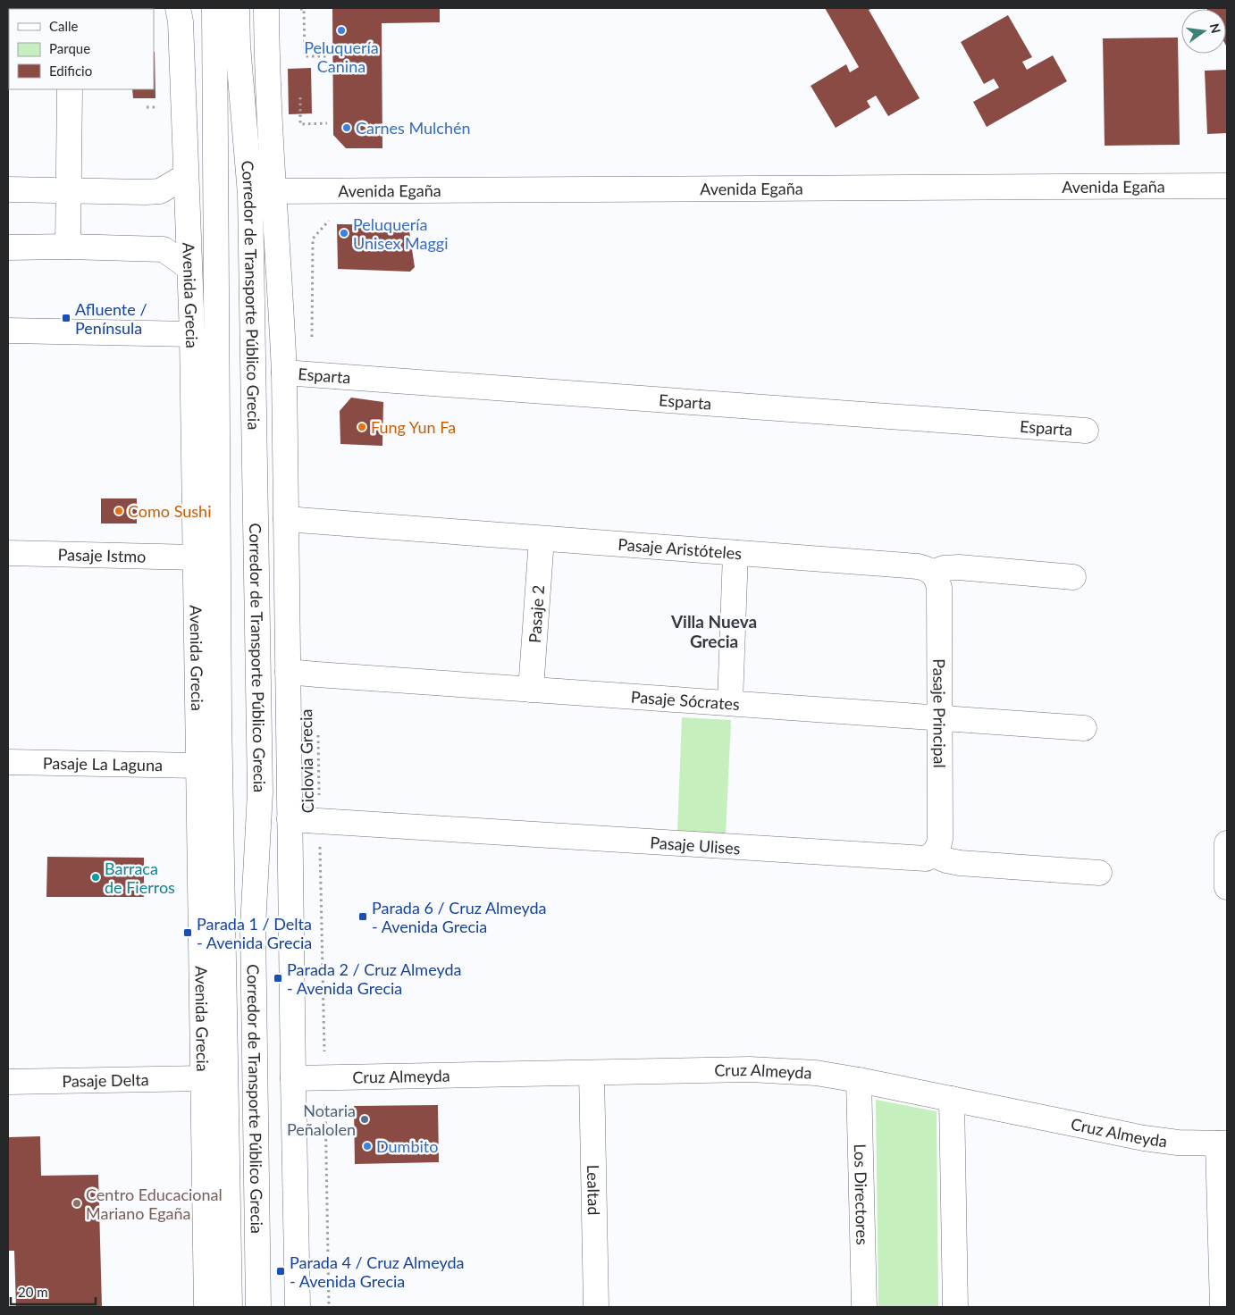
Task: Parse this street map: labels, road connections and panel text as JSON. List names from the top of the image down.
{
  "streets": {
    "street": [
      "Avenida Egaña",
      "Avenida Grecia",
      "Corredor de Transporte Público Grecia",
      "Esparta",
      "Pasaje Aristóteles",
      "Pasaje Istmo",
      "Pasaje 2",
      "Pasaje Sócrates",
      "Pasaje Principal",
      "Pasaje La Laguna",
      "Pasaje Ulises",
      "Cruz Almeyda",
      "Pasaje Delta",
      "Lealtad",
      "Los Directores"
    ],
    "path": ["Ciclovia Grecia"]
  },
  "crossings": [
    ["Avenida Grecia", "Pasaje Istmo"],
    ["Avenida Grecia", "Pasaje La Laguna"],
    ["Avenida Grecia", "Pasaje Delta"],
    ["Pasaje Aristóteles", "Pasaje 2"],
    ["Pasaje Aristóteles", "Pasaje Principal"],
    ["Pasaje 2", "Pasaje Sócrates"],
    ["Pasaje Sócrates", "Pasaje Principal"],
    ["Pasaje Principal", "Pasaje Ulises"],
    ["Ciclovia Grecia", "Pasaje Ulises"],
    ["Ciclovia Grecia", "Cruz Almeyda"],
    ["Cruz Almeyda", "Lealtad"],
    ["Cruz Almeyda", "Los Directores"]
  ],
  "districts": ["Villa Nueva Grecia"],
  "places": {
    "other": [
      "Peluquería Canina",
      "Carnes Mulchén",
      "Peluquería Unisex Maggi",
      "Fung Yun Fa",
      "Como Sushi",
      "Barraca de Fierros",
      "Notaria Peñalolen",
      "Dumbito",
      "Centro Educacional Mariano Egaña"
    ],
    "transit": [
      "Afluente / Península",
      "Parada 6 / Cruz Almeyda - Avenida Grecia",
      "Parada 1 / Delta - Avenida Grecia",
      "Parada 2 / Cruz Almeyda - Avenida Grecia",
      "Parada 4 / Cruz Almeyda - Avenida Grecia"
    ]
  },
  "legend": ["Calle", "Parque", "Edificio"],
  "scale_bar": "20 m",
  "north": "right"
}
